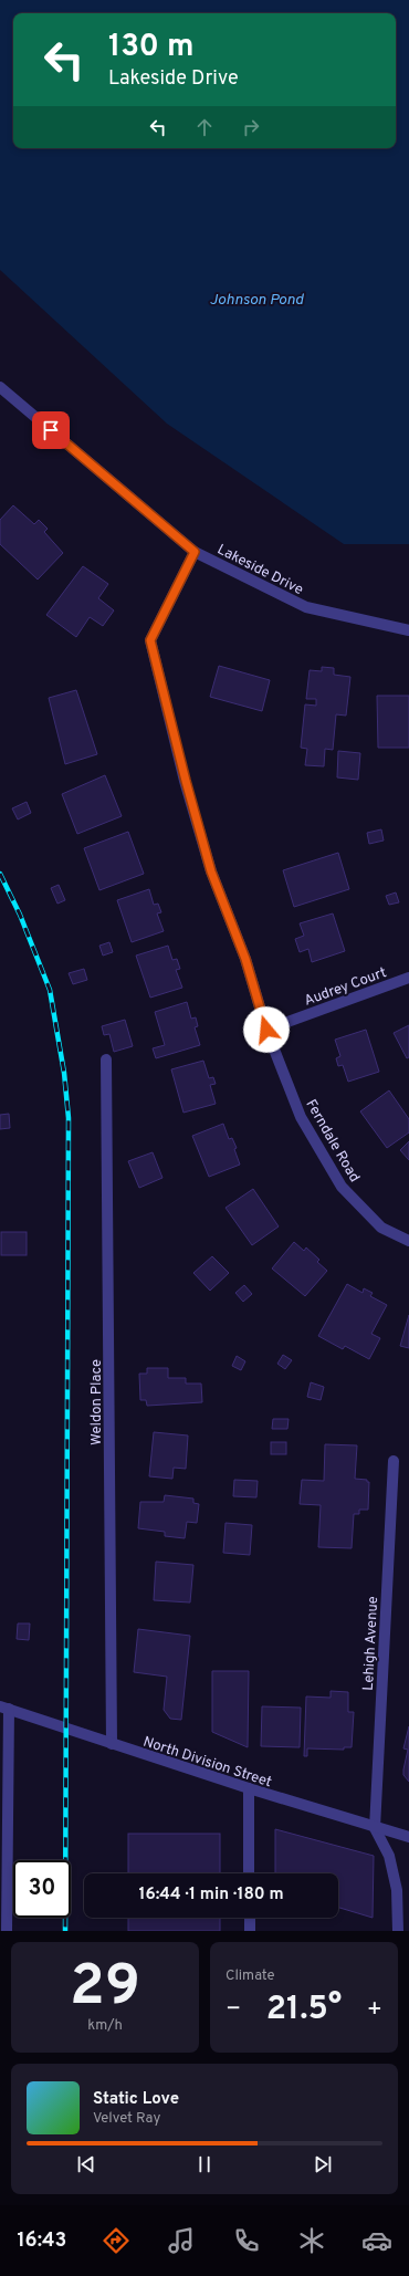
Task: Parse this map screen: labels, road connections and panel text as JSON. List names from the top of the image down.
{
  "streets": {
    "street": [
      "Lakeside Drive",
      "Audrey Court",
      "Ferndale Road",
      "Weldon Place",
      "Lehigh Avenue",
      "North Division Street"
    ]
  },
  "crossings": [
    ["Lakeside Drive", "Ferndale Road"],
    ["Audrey Court", "Ferndale Road"],
    ["Weldon Place", "North Division Street"],
    ["Lehigh Avenue", "North Division Street"]
  ],
  "water": ["Johnson Pond"],
  "page": {
    "turn": ["130 m", "Lakeside Drive"],
    "limit": "30",
    "trip": "16:44 · 1 min · 180 m",
    "tile": [
      ["29", "km/h"],
      "Climate"
    ],
    "heat": ["−", "21.5°", "+"],
    "song": ["Static Love", "Velvet Ray"],
    "tabs": "16:43"
  }
}
